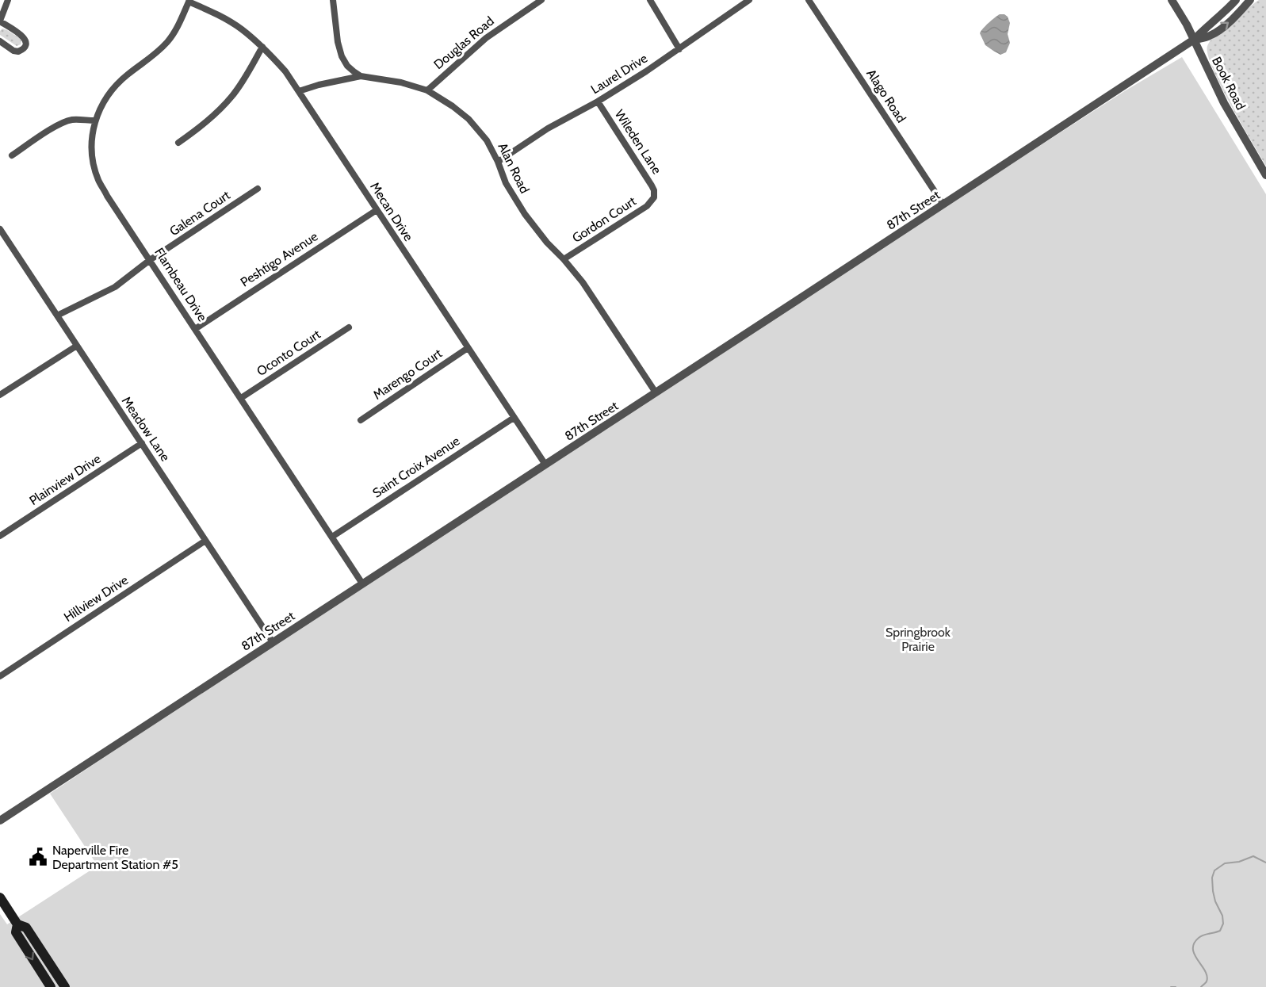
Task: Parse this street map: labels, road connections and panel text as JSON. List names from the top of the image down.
{
  "streets": {
    "street": [
      "Douglas Road",
      "Laurel Drive",
      "Book Road",
      "Alago Road",
      "Wileden Lane",
      "Alan Road",
      "87th Street",
      "Mecan Drive",
      "Galena Court",
      "Gordon Court",
      "Peshtigo Avenue",
      "Flambeau Drive",
      "Oconto Court",
      "Marengo Court",
      "Meadow Lane",
      "Saint Croix Avenue",
      "Plainview Drive",
      "Hillview Drive"
    ]
  },
  "crossings": [
    ["Douglas Road", "Alan Road"],
    ["Laurel Drive", "Wileden Lane"],
    ["Laurel Drive", "Alan Road"],
    ["Book Road", "87th Street"],
    ["Alago Road", "87th Street"],
    ["Wileden Lane", "Gordon Court"],
    ["Alan Road", "87th Street"],
    ["Alan Road", "Gordon Court"],
    ["87th Street", "Mecan Drive"],
    ["87th Street", "Flambeau Drive"],
    ["87th Street", "Meadow Lane"],
    ["Mecan Drive", "Peshtigo Avenue"],
    ["Mecan Drive", "Flambeau Drive"],
    ["Mecan Drive", "Marengo Court"],
    ["Mecan Drive", "Saint Croix Avenue"],
    ["Galena Court", "Flambeau Drive"],
    ["Galena Court", "Meadow Lane"],
    ["Peshtigo Avenue", "Flambeau Drive"],
    ["Flambeau Drive", "Oconto Court"],
    ["Flambeau Drive", "Saint Croix Avenue"],
    ["Meadow Lane", "Plainview Drive"],
    ["Meadow Lane", "Hillview Drive"]
  ],
  "parks": ["Springbrook Prairie"],
  "places": {
    "public building": ["Naperville Fire Department Station #5"]
  }
}
